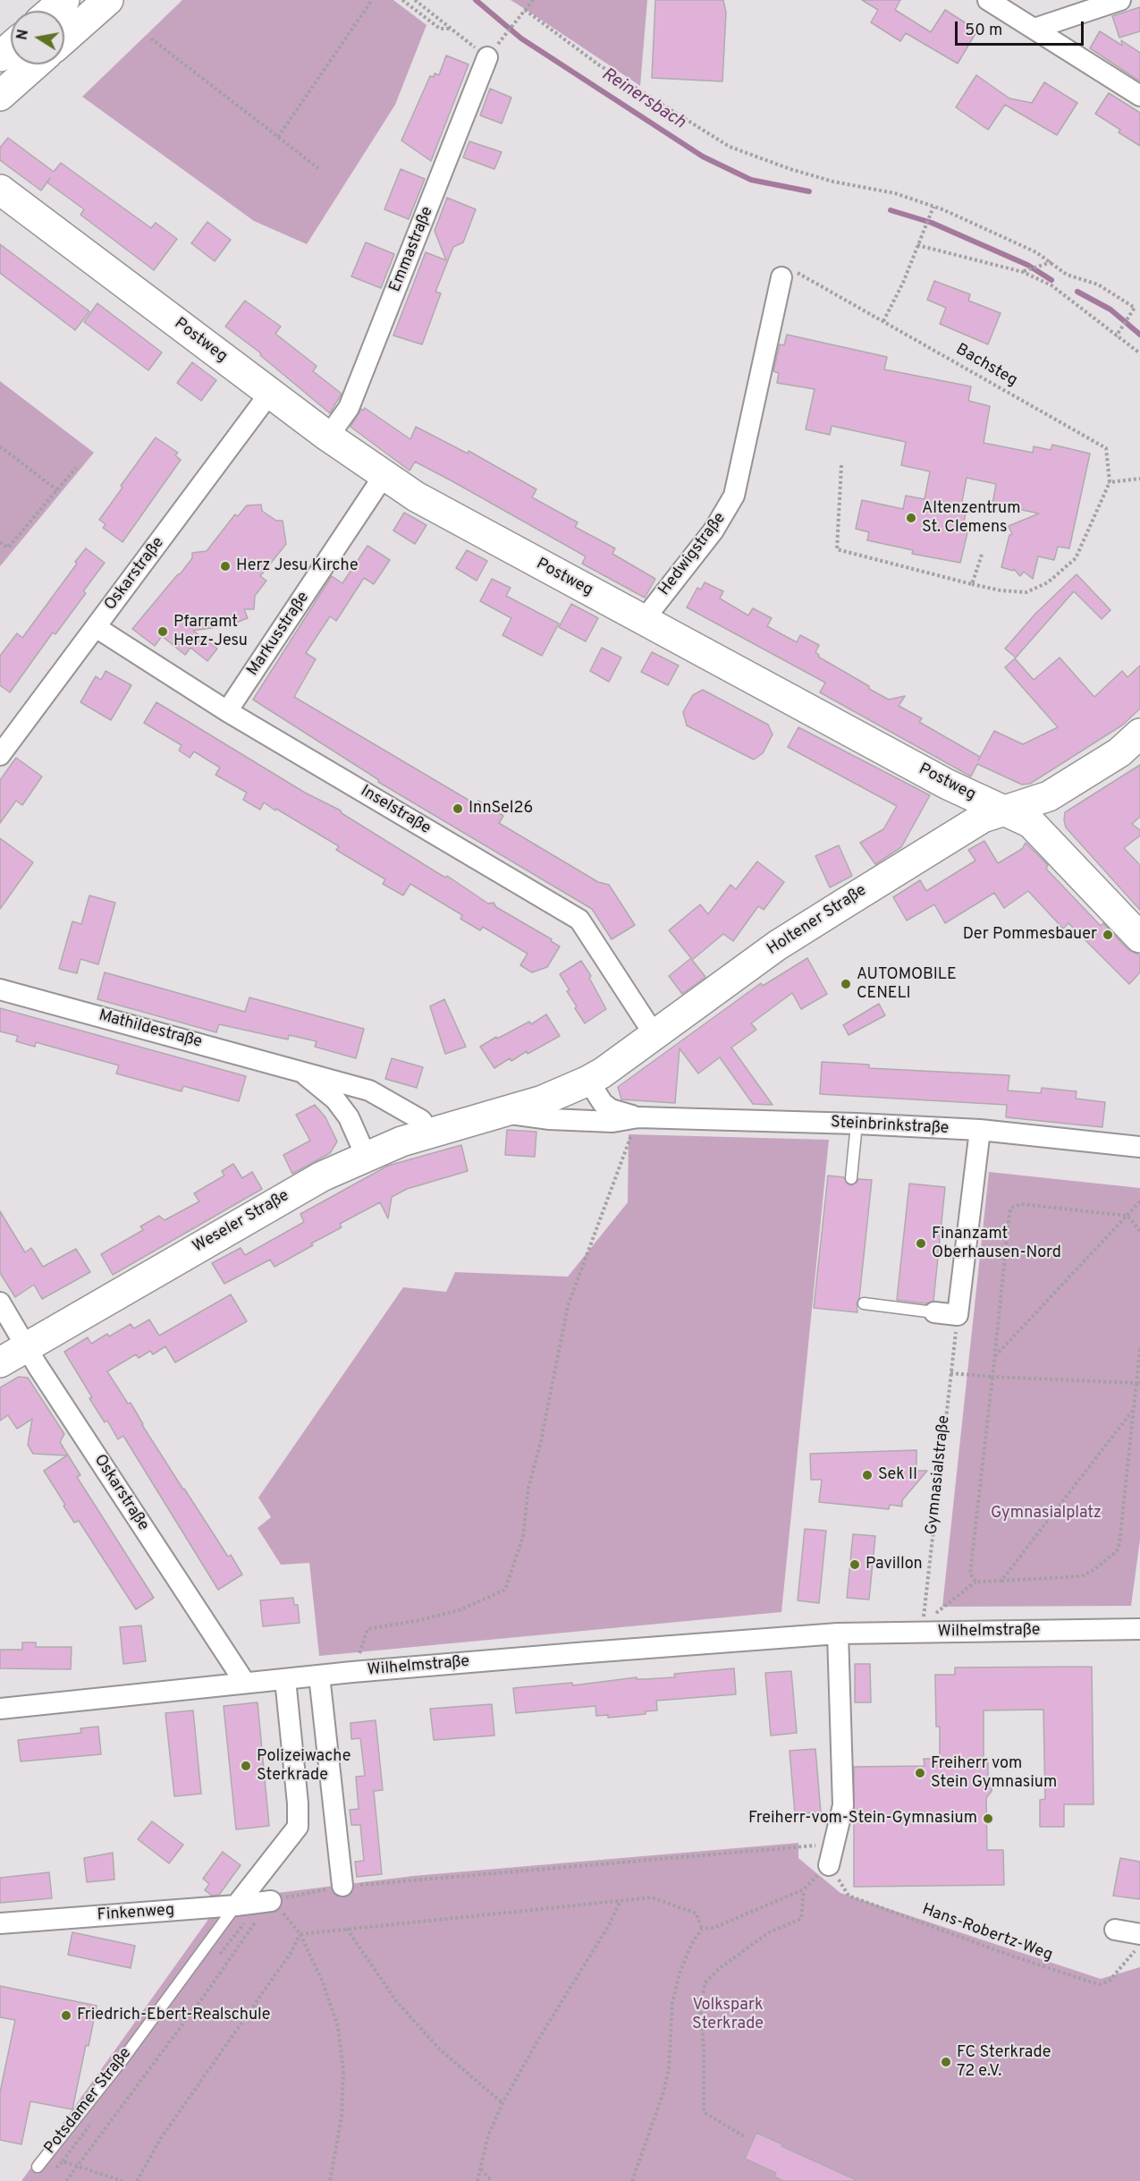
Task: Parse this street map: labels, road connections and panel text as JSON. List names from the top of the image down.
{
  "streets": {
    "main road": ["Postweg", "Holtener Straße", "Weseler Straße"],
    "street": [
      "Emmastraße",
      "Hedwigstraße",
      "Oskarstraße",
      "Markusstraße",
      "Inselstraße",
      "Mathildestraße",
      "Steinbrinkstraße",
      "Wilhelmstraße",
      "Finkenweg"
    ],
    "lane": ["Potsdamer Straße"],
    "path": ["Bachsteg", "Gymnasialstraße", "Hans-Robertz-Weg"]
  },
  "crossings": [
    ["Emmastraße", "Postweg"],
    ["Postweg", "Hedwigstraße"],
    ["Postweg", "Oskarstraße"],
    ["Postweg", "Markusstraße"],
    ["Postweg", "Holtener Straße"],
    ["Bachsteg", "Hedwigstraße"],
    ["Oskarstraße", "Inselstraße"],
    ["Oskarstraße", "Weseler Straße"],
    ["Oskarstraße", "Wilhelmstraße"],
    ["Markusstraße", "Inselstraße"],
    ["Inselstraße", "Holtener Straße"],
    ["Holtener Straße", "Steinbrinkstraße"],
    ["Holtener Straße", "Weseler Straße"],
    ["Mathildestraße", "Weseler Straße"],
    ["Steinbrinkstraße", "Weseler Straße"],
    ["Gymnasialstraße", "Wilhelmstraße"],
    ["Finkenweg", "Potsdamer Straße"]
  ],
  "water": ["Reinersbach"],
  "parks": ["Gymnasialplatz", "Volkspark Sterkrade"],
  "places": [
    "Altenzentrum St. Clemens",
    "Herz Jesu Kirche",
    "Pfarramt Herz-Jesu",
    "InnSel26",
    "Der Pommesbauer",
    "AUTOMOBILE CENELI",
    "Finanzamt Oberhausen-Nord",
    "Sek II",
    "Pavillon",
    "Polizeiwache Sterkrade",
    "Freiherr vom Stein Gymnasium",
    "Freiherr-vom-Stein-Gymnasium",
    "Friedrich-Ebert-Realschule",
    "FC Sterkrade 72 e.V."
  ],
  "scale_bar": "50 m",
  "north": "left"
}
